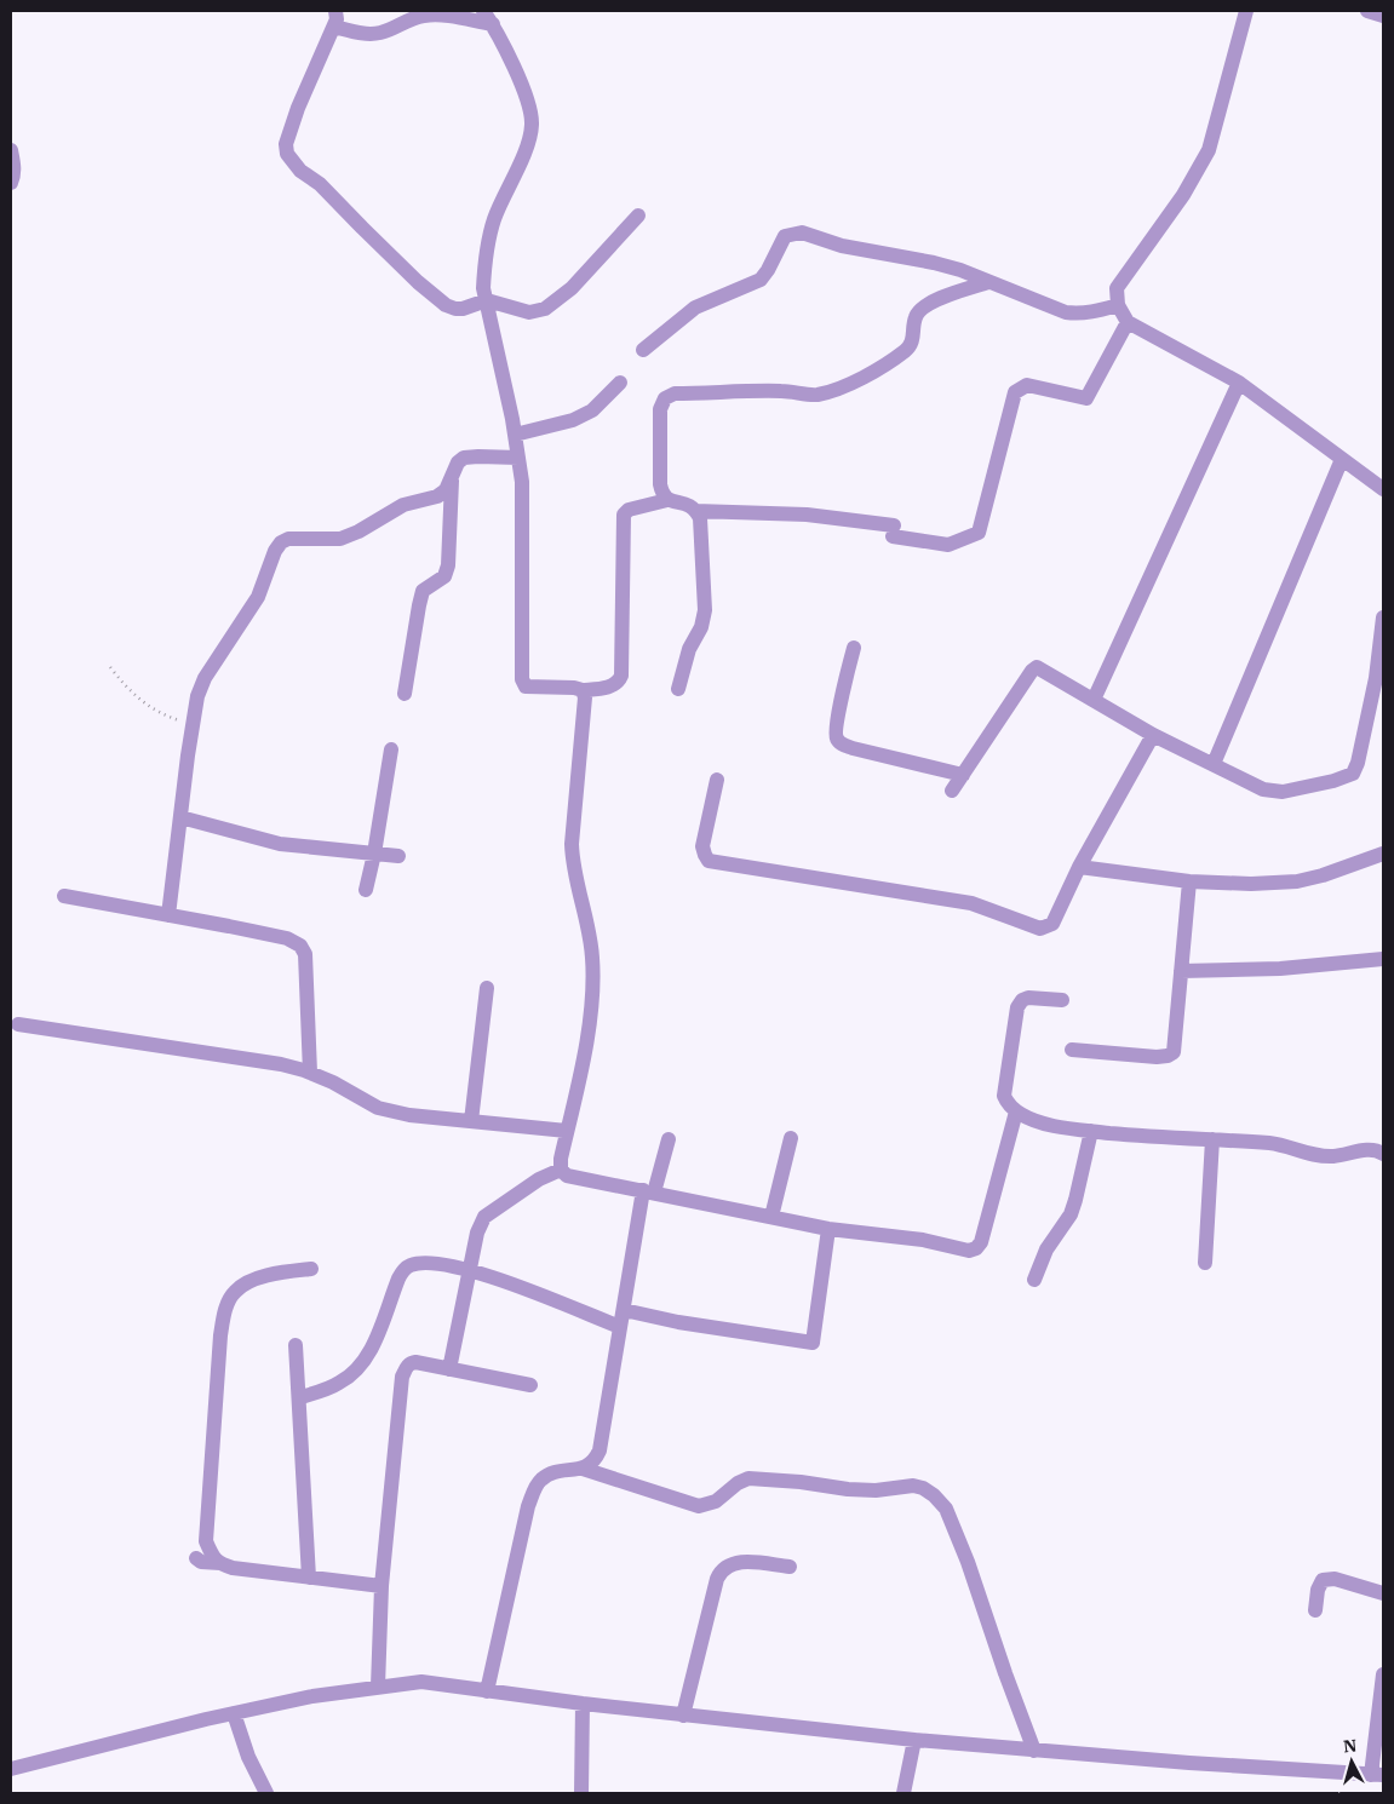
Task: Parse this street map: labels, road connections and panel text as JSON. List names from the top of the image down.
{
  "north": "top"
}
